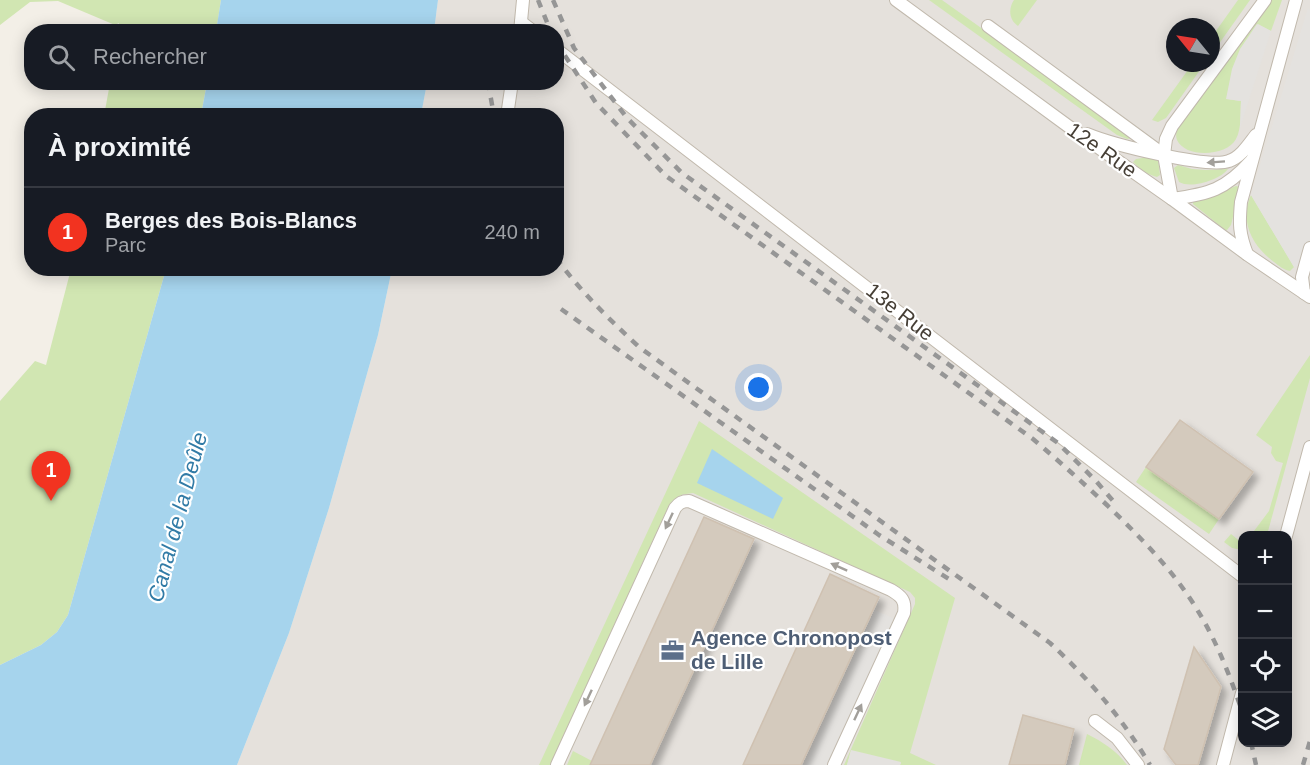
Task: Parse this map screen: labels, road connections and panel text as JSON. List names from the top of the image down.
{
  "streets": {
    "lane": ["12e Rue", "13e Rue"]
  },
  "water": ["Canal de la Deûle"],
  "places": {
    "office": ["Agence Chronopost de Lille"]
  },
  "north": "top left",
  "page": {
    "search": "Rechercher",
    "heading": "À proximité",
    "list": [
      {
        "mark": "1",
        "name": "Berges des Bois-Blancs",
        "note": "Parc",
        "value": "240 m"
      }
    ],
    "pins": "1",
    "map_buttons": ["+", "−"]
  }
}
